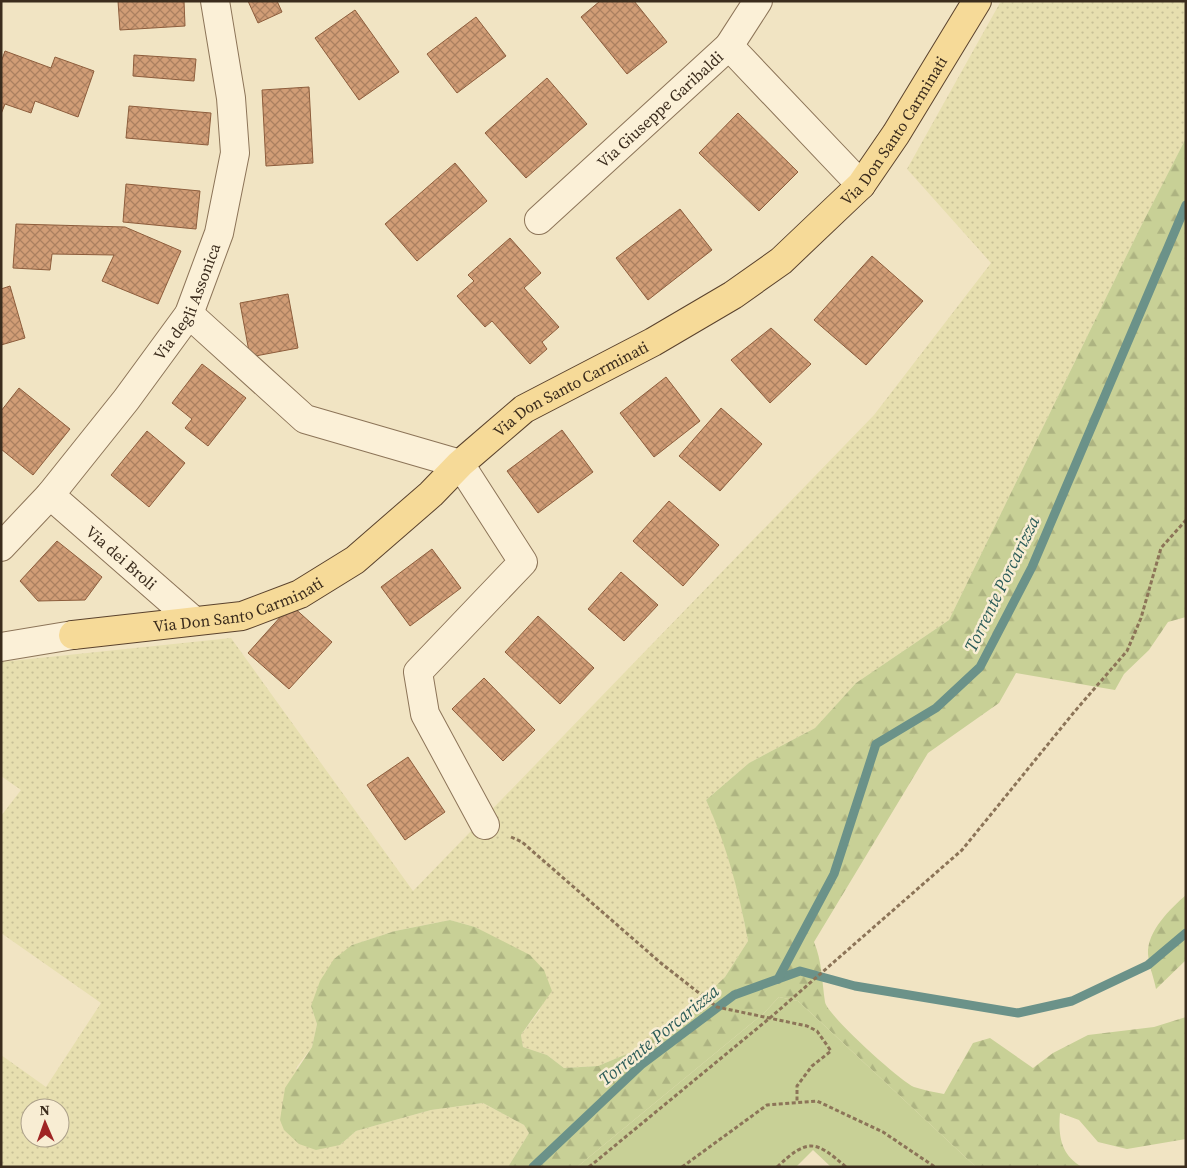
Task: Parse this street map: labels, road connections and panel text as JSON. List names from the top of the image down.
{
  "streets": {
    "main road": ["Via Don Santo Carminati"],
    "street": ["Via Giuseppe Garibaldi", "Via degli Assonica", "Via dei Broli"]
  },
  "crossings": [
    ["Via Giuseppe Garibaldi", "Via Don Santo Carminati"],
    ["Via Don Santo Carminati", "Via dei Broli"],
    ["Via degli Assonica", "Via dei Broli"]
  ],
  "water": ["Torrente Porcarizza"],
  "north": "top"
}
